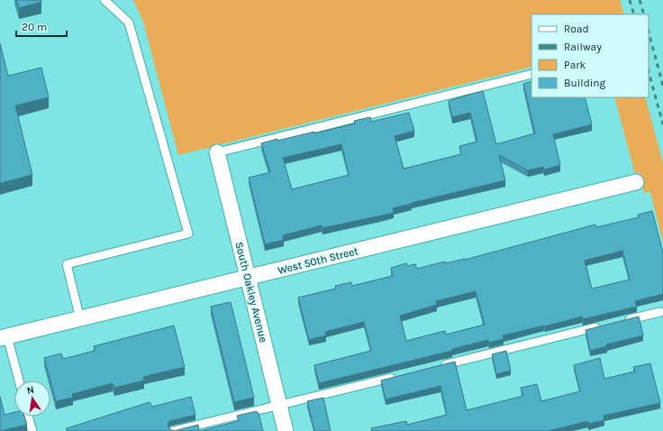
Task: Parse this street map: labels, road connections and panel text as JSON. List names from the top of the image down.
{
  "streets": {
    "street": ["West 50th Street", "South Oakley Avenue"]
  },
  "crossings": [
    ["West 50th Street", "South Oakley Avenue"]
  ],
  "legend": [
    "Road",
    "Railway",
    "Park",
    "Building"
  ],
  "scale_bar": "20 m",
  "north": "top"
}
